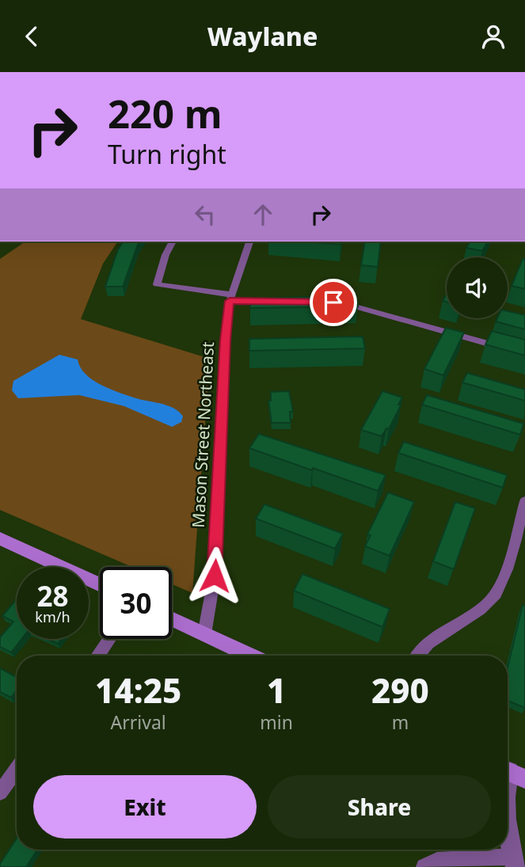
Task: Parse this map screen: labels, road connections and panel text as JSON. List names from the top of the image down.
{
  "streets": {
    "street": ["Mason Street Northeast"]
  },
  "page": {
    "header": "Waylane",
    "turn": ["220 m", "Turn right"],
    "speed": "28 km/h",
    "limit": "30",
    "eta": [
      "14:25",
      "Arrival",
      "1",
      "min",
      "290",
      "m"
    ],
    "buttons": ["Exit", "Share"]
  }
}
